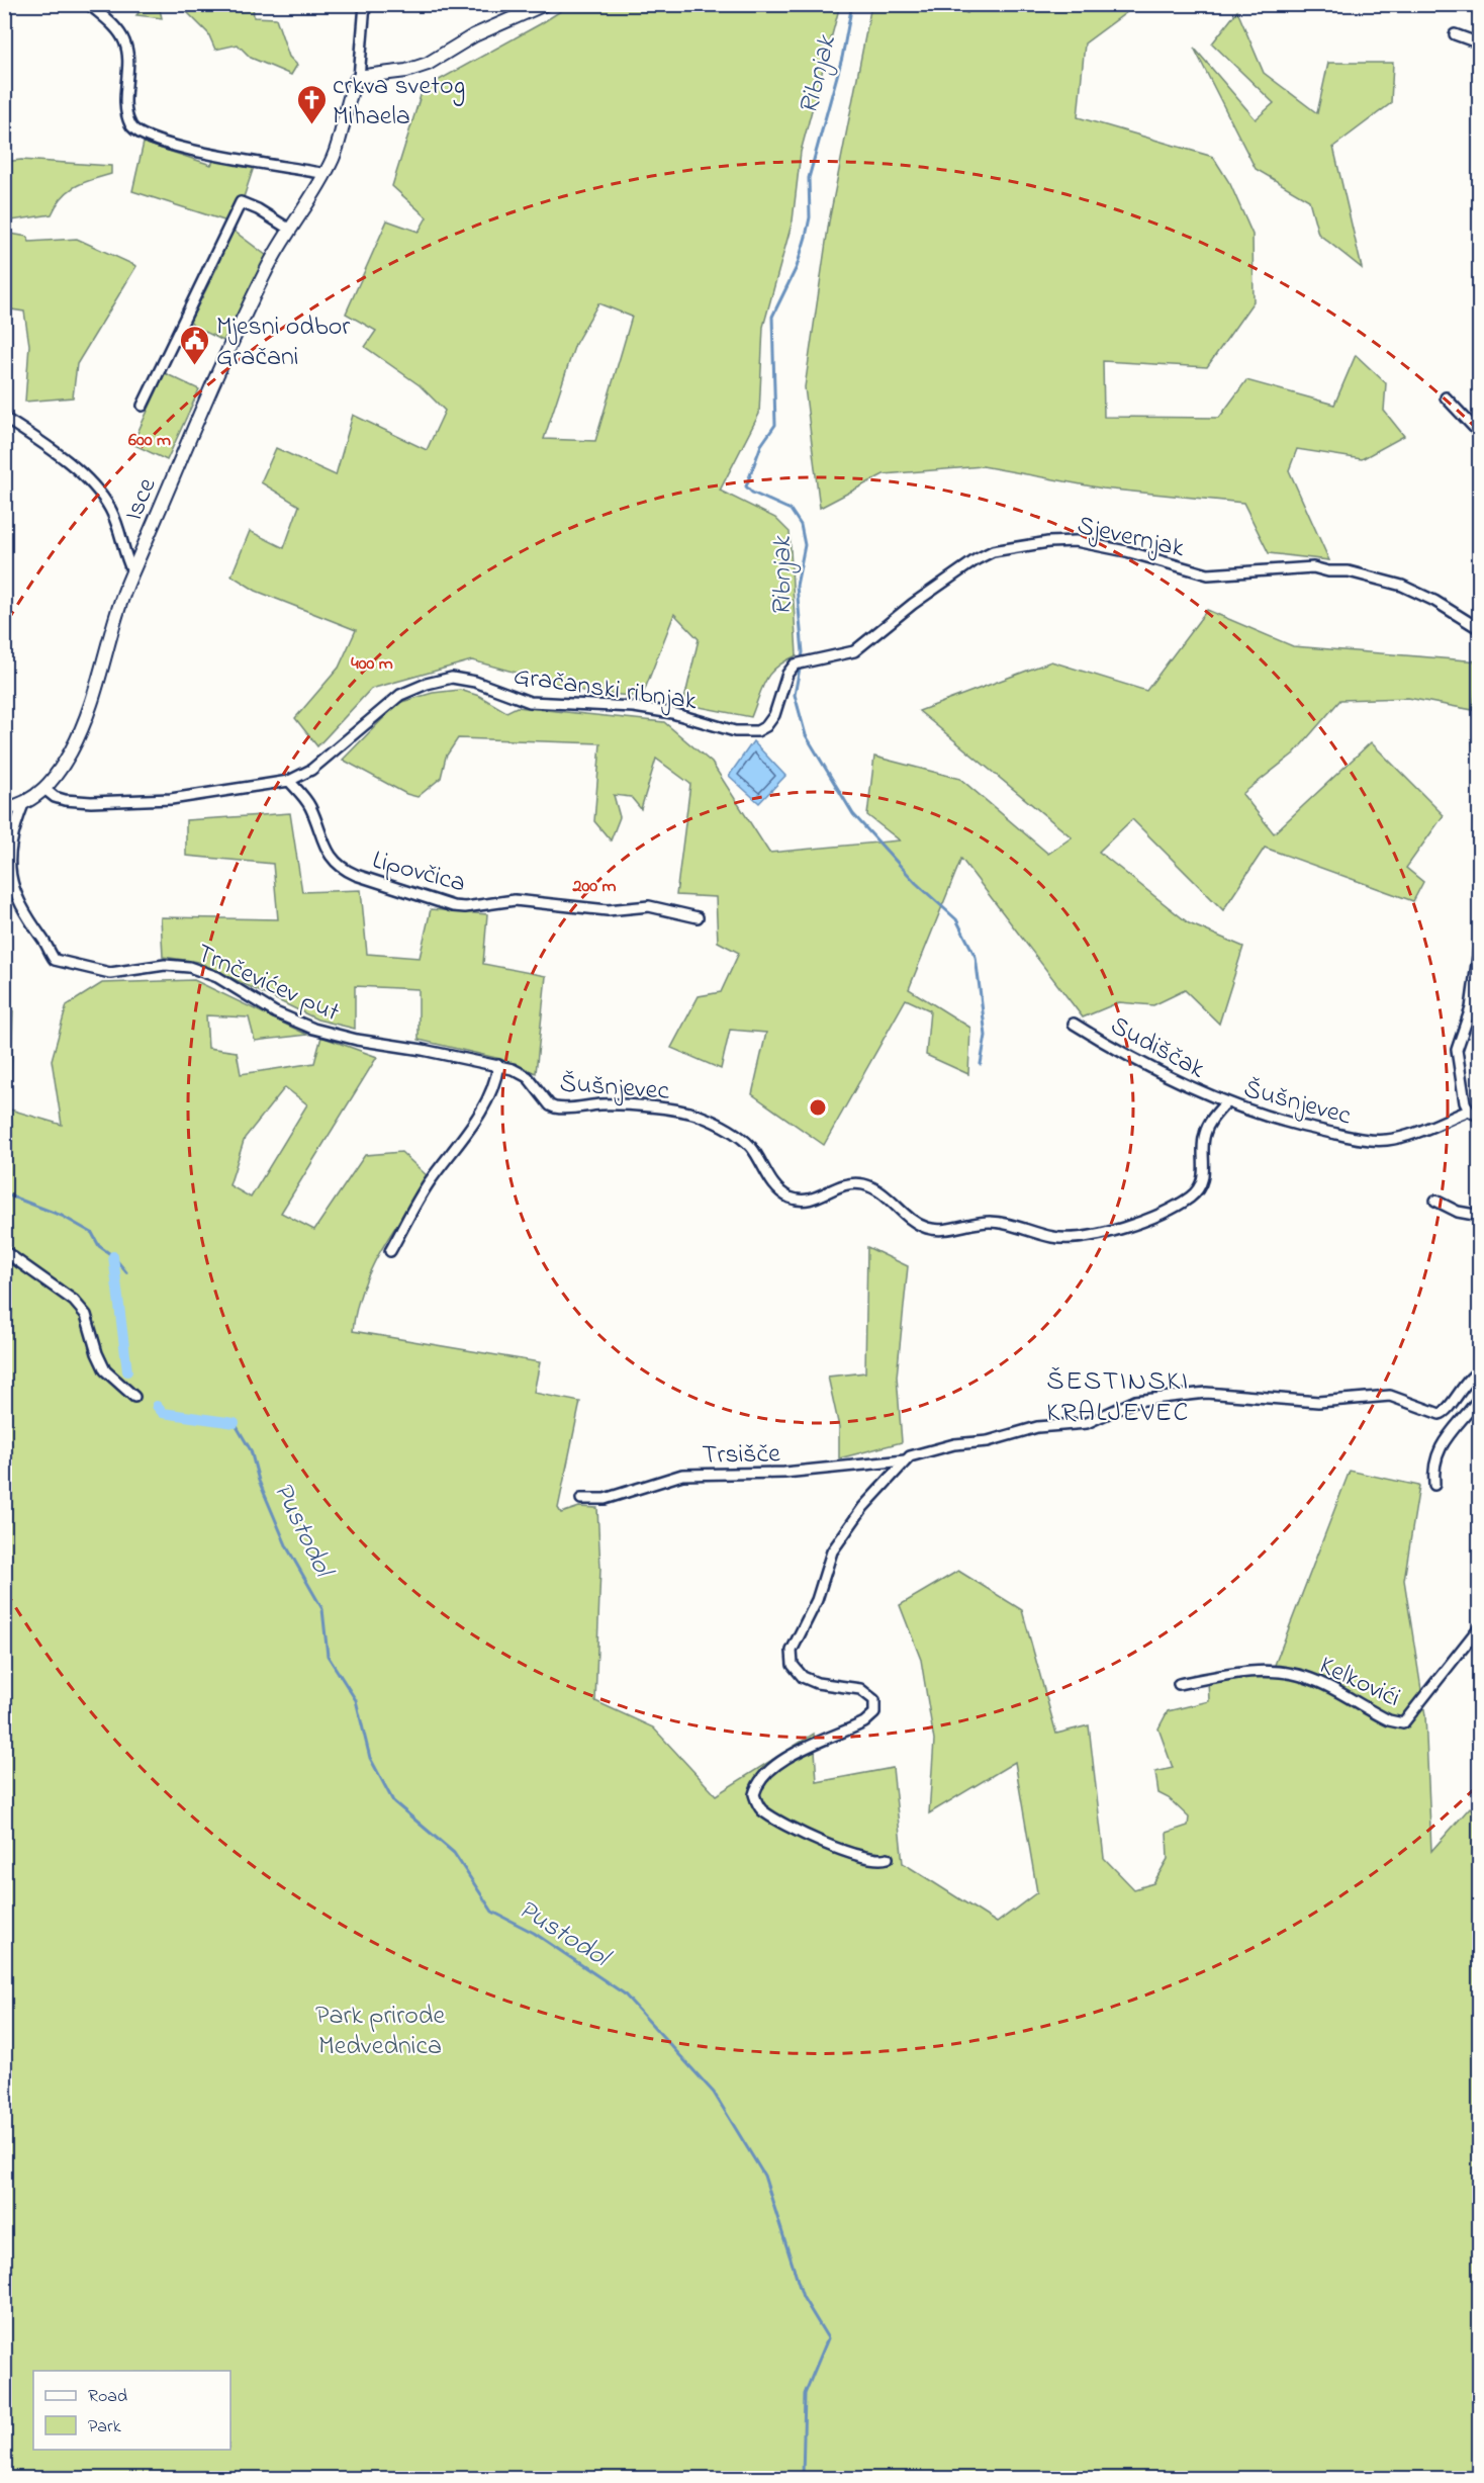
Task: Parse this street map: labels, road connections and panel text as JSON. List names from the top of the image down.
{
  "streets": {
    "street": [
      "Isce",
      "Sjevernjak",
      "Gračanski ribnjak",
      "Lipovčica",
      "Trnčevićev put",
      "Sudiščak",
      "Šušnjevec",
      "Trsišče",
      "Kelkovići"
    ]
  },
  "crossings": [
    ["Isce", "Gračanski ribnjak"],
    ["Isce", "Trnčevićev put"],
    ["Sjevernjak", "Gračanski ribnjak"],
    ["Gračanski ribnjak", "Lipovčica"],
    ["Trnčevićev put", "Šušnjevec"],
    ["Sudiščak", "Šušnjevec"]
  ],
  "districts": ["ŠESTINSKI KRALJEVEC"],
  "water": ["Ribnjak", "Pustodol"],
  "parks": ["Park prirode Medvednica"],
  "places": {
    "church": ["crkva svetog Mihaela"],
    "public building": ["Mjesni odbor Gračani"]
  },
  "legend": ["Road", "Park"],
  "rings": ["600 m", "400 m", "200 m"]
}
